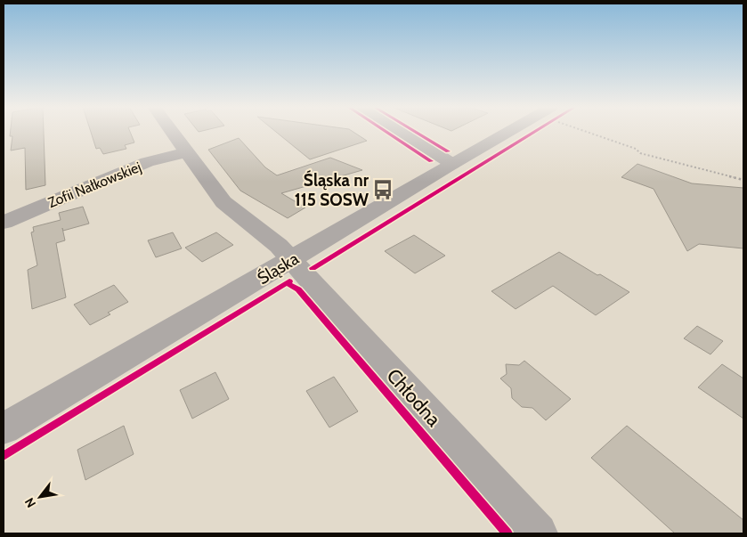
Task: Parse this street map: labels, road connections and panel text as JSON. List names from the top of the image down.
{
  "streets": {
    "street": ["Zofii Nałkowskiej", "Śląska", "Chłodna"]
  },
  "crossings": [
    ["Zofii Nałkowskiej", "Chłodna"],
    ["Śląska", "Chłodna"]
  ],
  "places": {
    "bus stop": ["Śląska nr 115 SOSW"]
  },
  "north": "bottom left"
}
